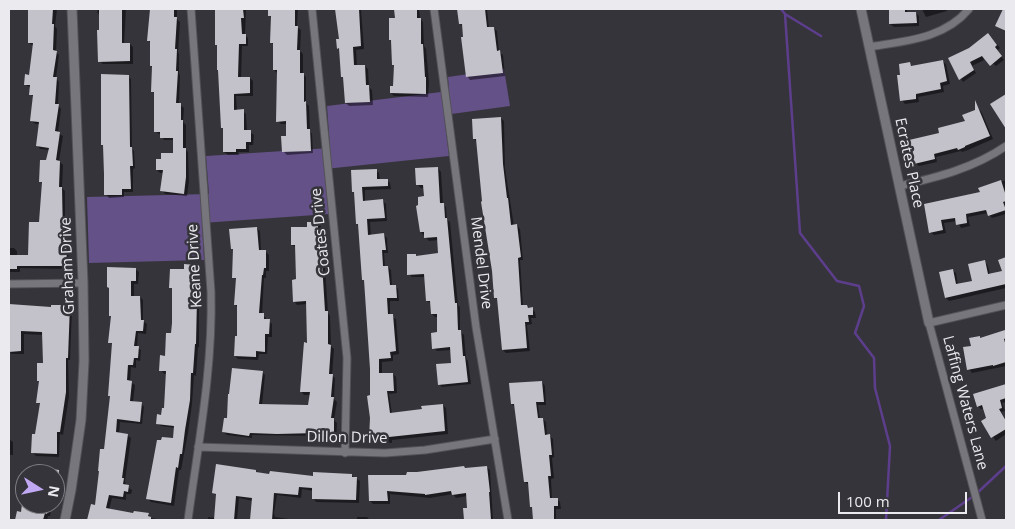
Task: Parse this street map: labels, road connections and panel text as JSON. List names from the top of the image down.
{
  "streets": {
    "street": [
      "Ecrates Place",
      "Coates Drive",
      "Mendel Drive",
      "Graham Drive",
      "Keane Drive",
      "Laffing Waters Lane",
      "Dillon Drive"
    ]
  },
  "crossings": [
    ["Ecrates Place", "Laffing Waters Lane"],
    ["Coates Drive", "Dillon Drive"],
    ["Mendel Drive", "Dillon Drive"],
    ["Keane Drive", "Dillon Drive"]
  ],
  "scale_bar": "100 m",
  "north": "right"
}
